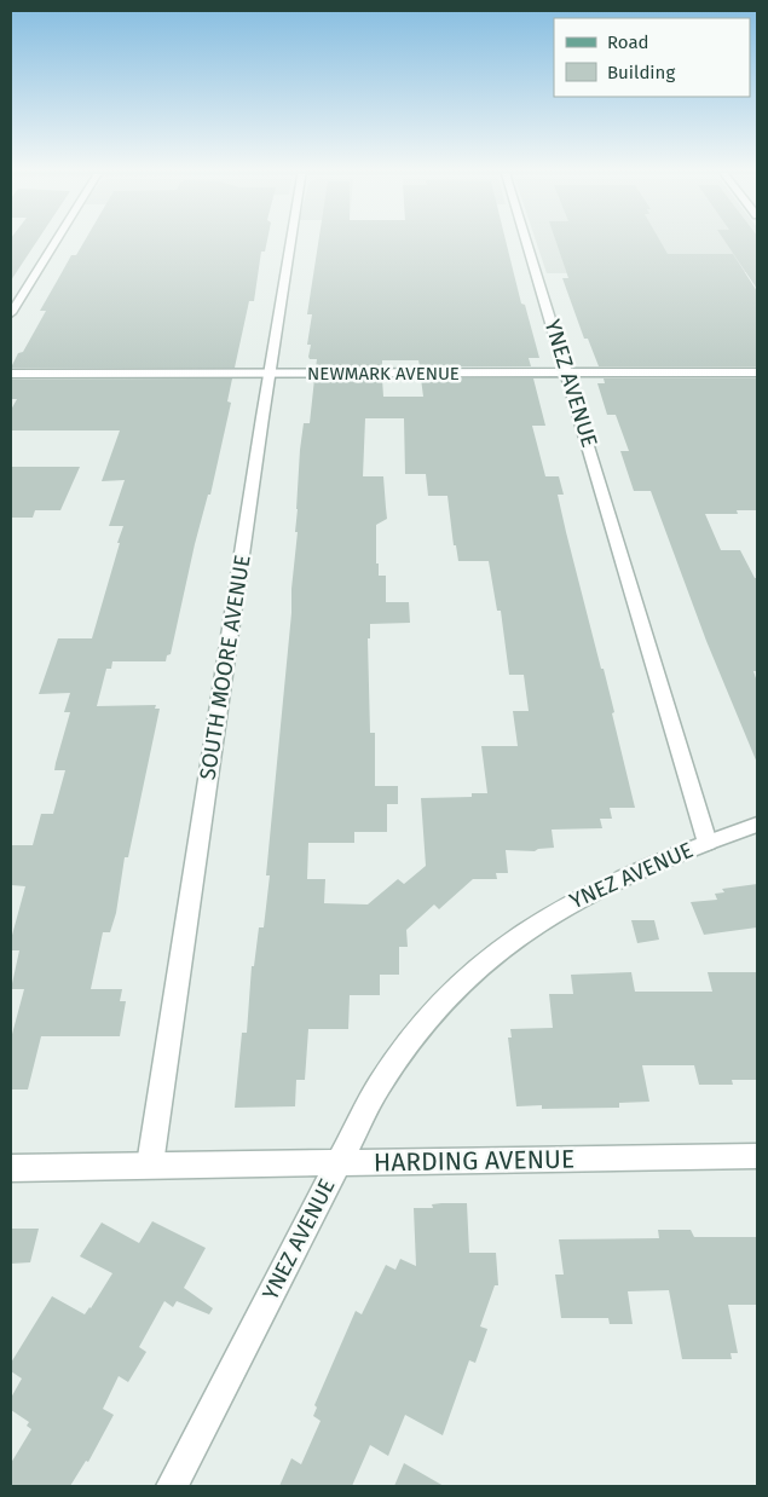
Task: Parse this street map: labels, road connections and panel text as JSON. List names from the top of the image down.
{
  "streets": {
    "street": [
      "NEWMARK AVENUE",
      "YNEZ AVENUE",
      "SOUTH MOORE AVENUE",
      "HARDING AVENUE"
    ]
  },
  "crossings": [
    ["NEWMARK AVENUE", "YNEZ AVENUE"],
    ["NEWMARK AVENUE", "SOUTH MOORE AVENUE"],
    ["YNEZ AVENUE", "HARDING AVENUE"],
    ["SOUTH MOORE AVENUE", "HARDING AVENUE"]
  ],
  "legend": ["Road", "Building"]
}
